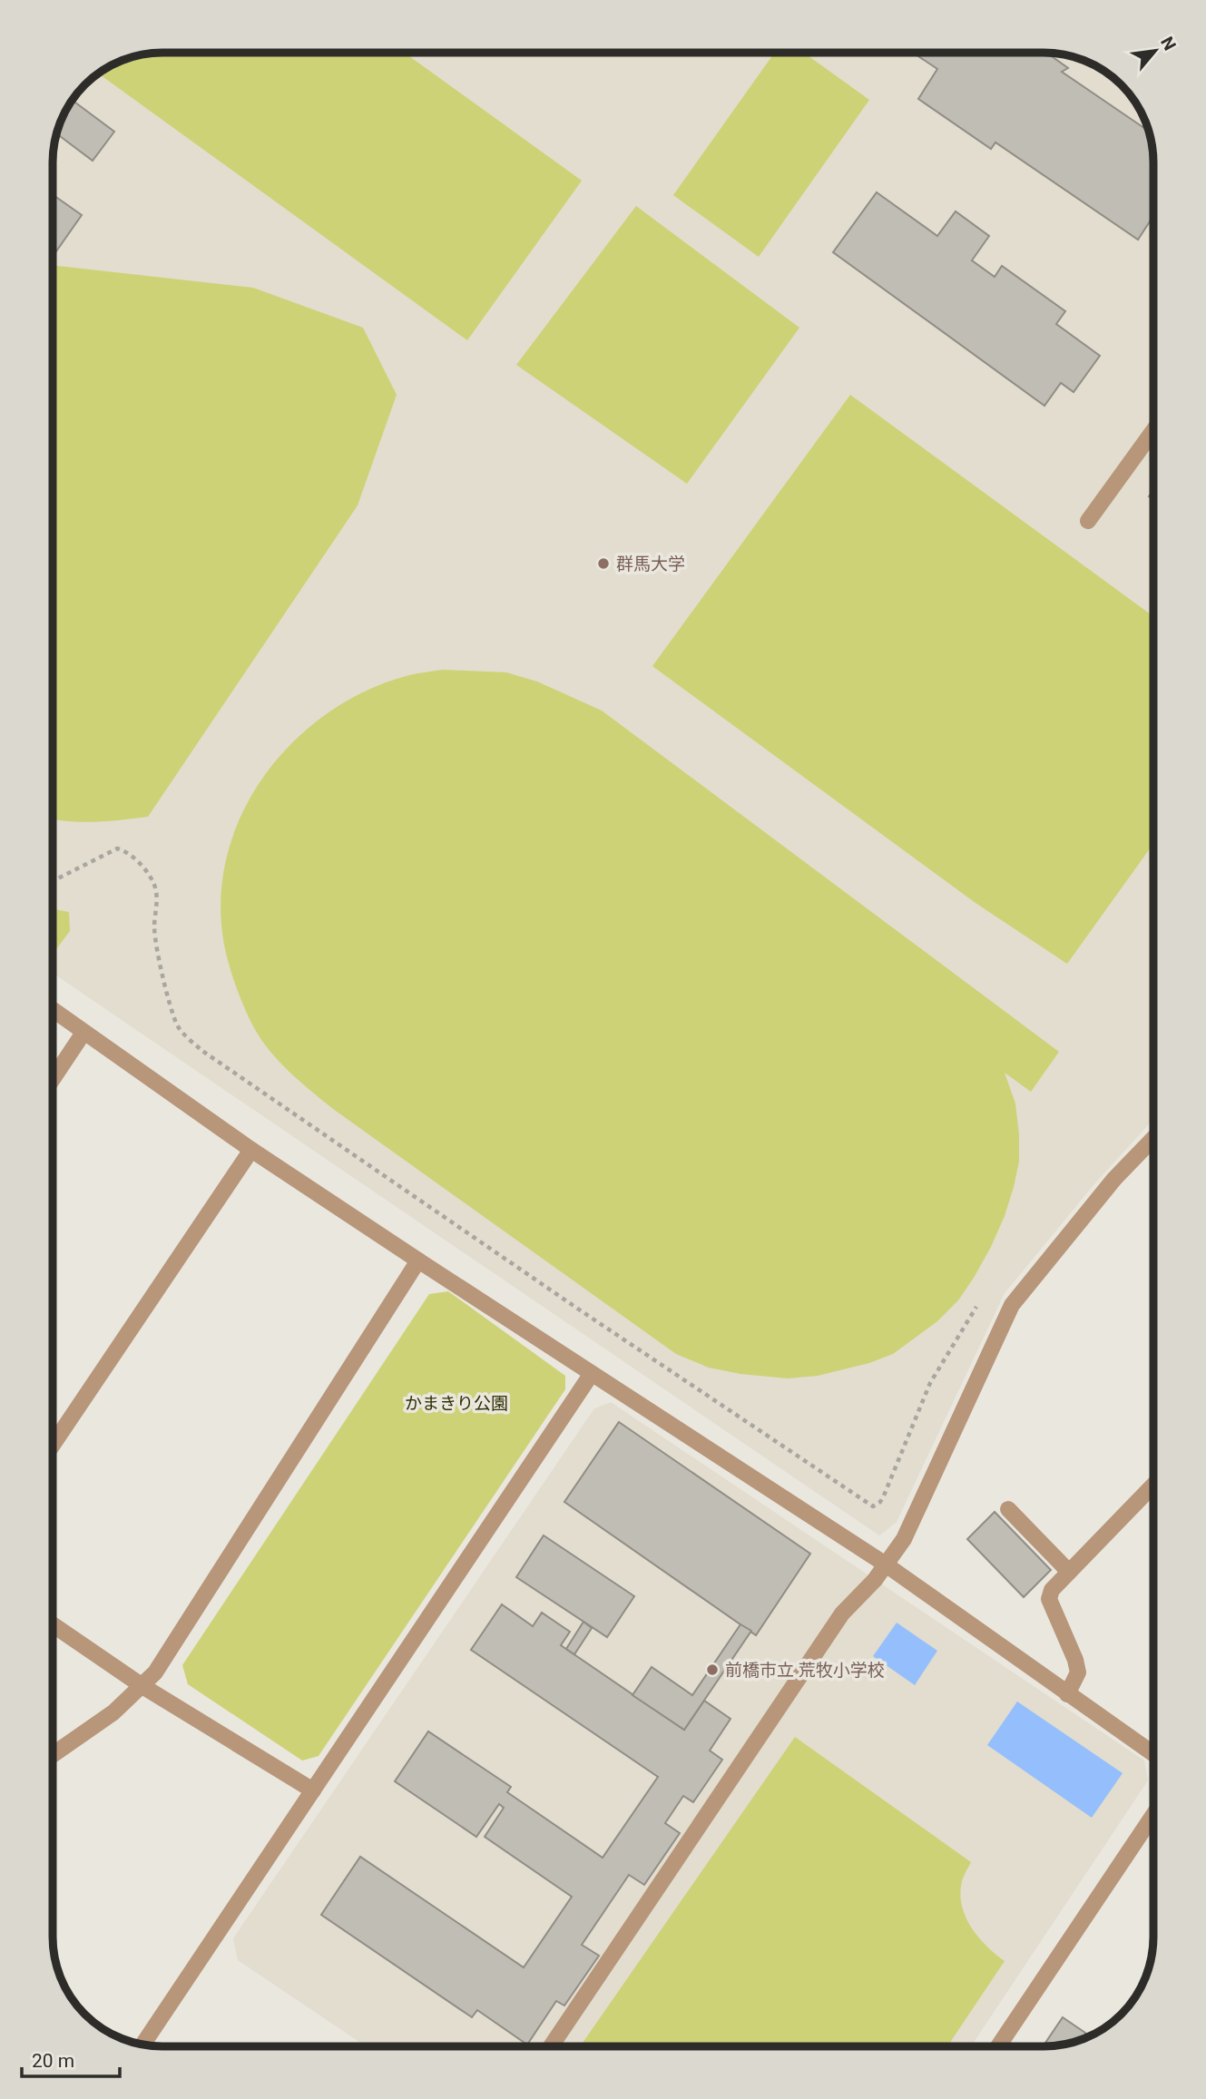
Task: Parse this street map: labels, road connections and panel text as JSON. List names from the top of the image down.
{
  "parks": ["かまきり公園"],
  "places": ["群馬大学", "前橋市立 荒牧小学校"],
  "scale_bar": "20 m",
  "north": "top right"
}
